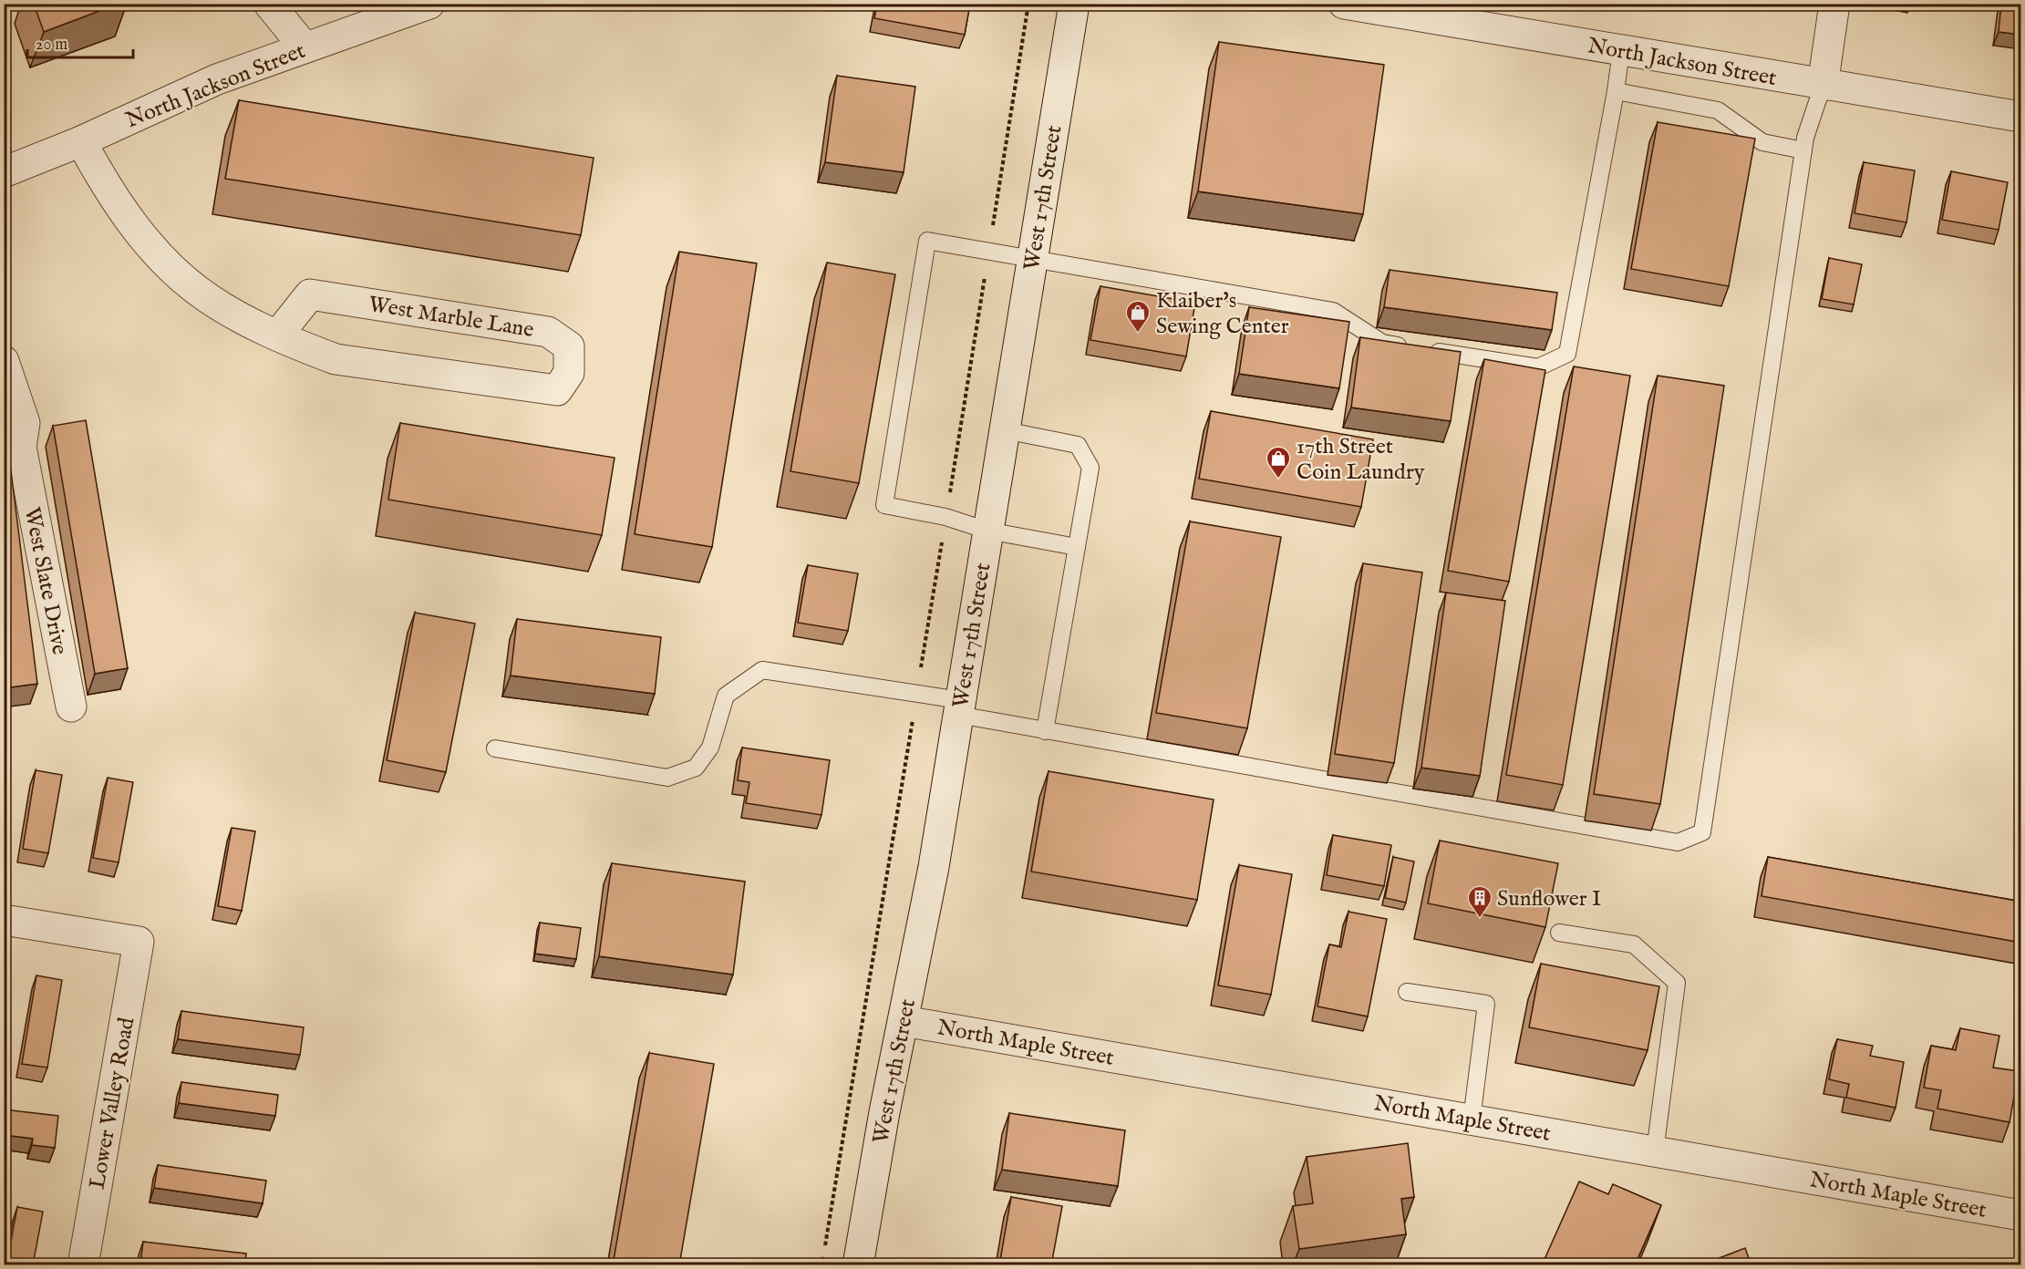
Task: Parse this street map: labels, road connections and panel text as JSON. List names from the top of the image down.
{
  "streets": {
    "street": [
      "North Jackson Street",
      "West 17th Street",
      "West Marble Lane",
      "West Slate Drive",
      "North Maple Street",
      "Lower Valley Road"
    ]
  },
  "crossings": [
    ["North Jackson Street", "West Marble Lane"],
    ["West 17th Street", "North Maple Street"]
  ],
  "places": {
    "shop": ["Klaiber's Sewing Center", "17th Street Coin Laundry"],
    "building": ["Sunflower I"]
  },
  "scale_bar": "20 m"
}
